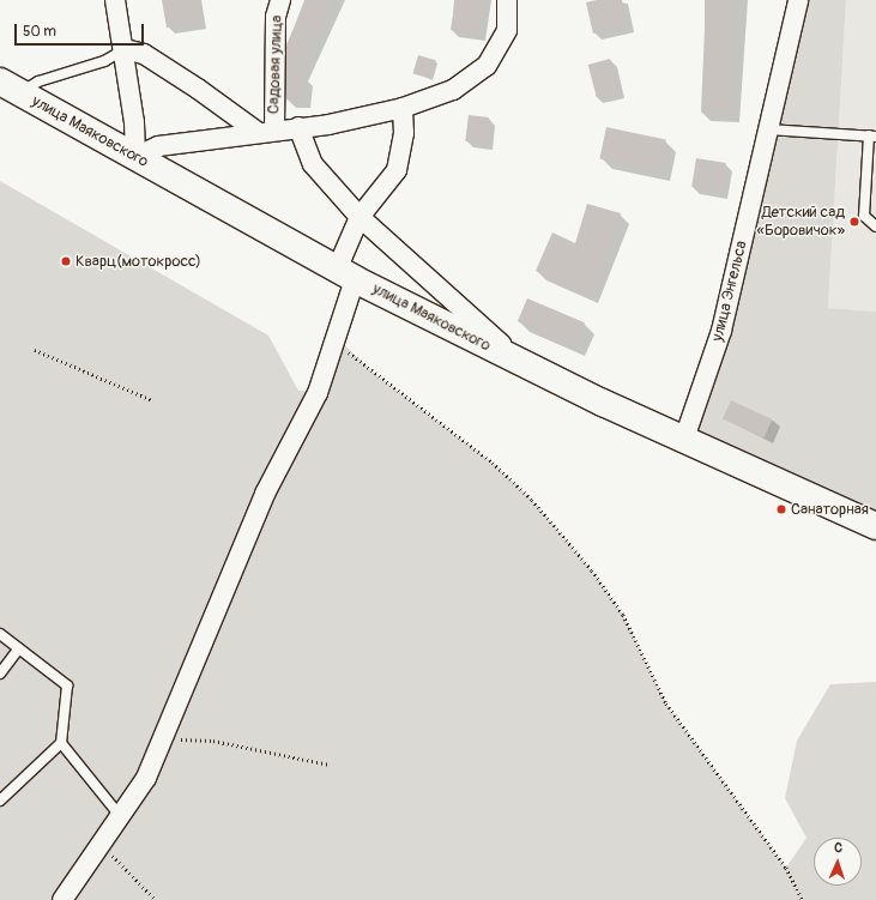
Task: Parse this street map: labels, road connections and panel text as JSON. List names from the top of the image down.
{
  "streets": {
    "main road": ["улица Маяковского"],
    "street": ["Садовая улица", "улица Энгельса"]
  },
  "crossings": [
    ["улица Маяковского", "улица Энгельса"]
  ],
  "places": ["Детский сад «Боровичок»", "Кварц(мотокросс)", "Санаторная"],
  "scale_bar": "50 m",
  "north": "top"
}
